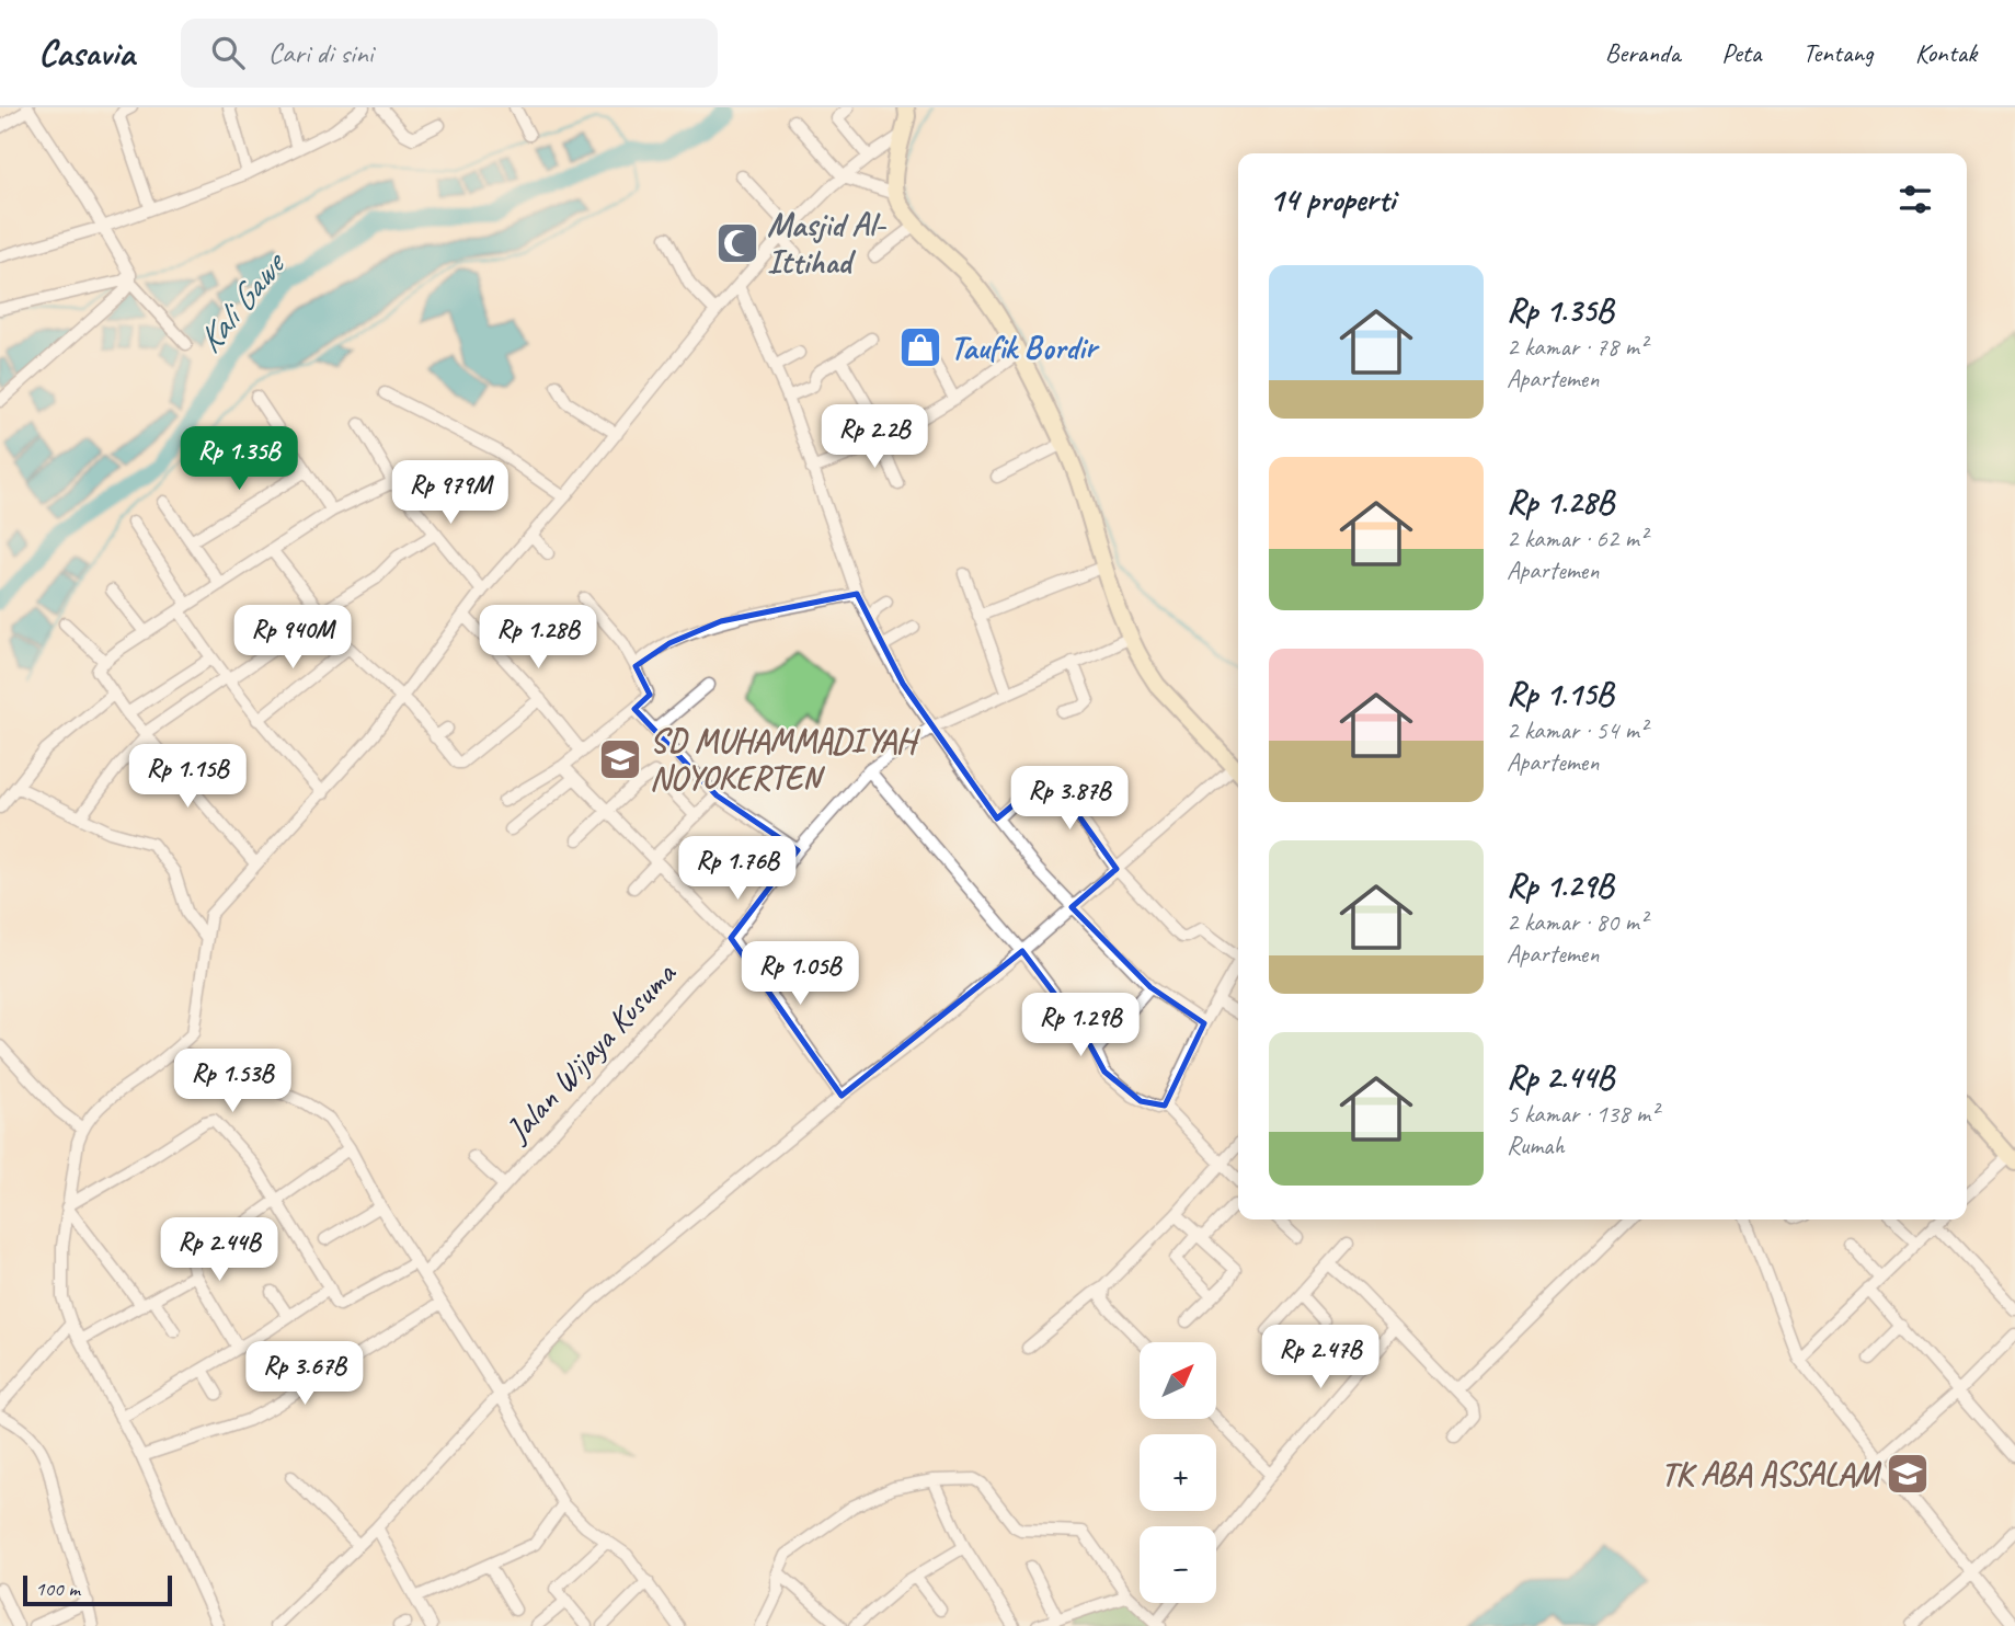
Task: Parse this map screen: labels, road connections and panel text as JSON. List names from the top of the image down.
{
  "streets": {
    "street": ["Jalan Wijaya Kusuma"]
  },
  "water": ["Kali Gawe"],
  "places": {
    "mosque": ["Masjid Al- Ittihad"],
    "shop": ["Taufik Bordir"],
    "school or university": ["SD MUHAMMADIYAH NOYOKERTEN", "TK ABA ASSALAM"]
  },
  "scale_bar": "100 m",
  "north": "top right",
  "page": {
    "header": "Casavia",
    "search": "Cari di sini",
    "nav": [
      "Beranda",
      "Peta",
      "Tentang",
      "Kontak"
    ],
    "heading": "14 properti",
    "list": [
      {
        "name": "Rp 1.35B",
        "note": "2 kamar · 78 m² · Apartemen"
      },
      {
        "name": "Rp 1.28B",
        "note": "2 kamar · 62 m² · Apartemen"
      },
      {
        "name": "Rp 1.15B",
        "note": "2 kamar · 54 m² · Apartemen"
      },
      {
        "name": "Rp 1.29B",
        "note": "2 kamar · 80 m² · Apartemen"
      },
      {
        "name": "Rp 2.44B",
        "note": "5 kamar · 138 m² · Rumah"
      }
    ],
    "price": [
      "Rp 2.2B",
      "Rp 1.35B",
      "Rp 979M",
      "Rp 940M",
      "Rp 1.28B",
      "Rp 1.15B",
      "Rp 3.87B",
      "Rp 1.76B",
      "Rp 1.05B",
      "Rp 1.29B",
      "Rp 1.53B",
      "Rp 2.44B",
      "Rp 2.47B",
      "Rp 3.67B"
    ],
    "map_buttons": ["+", "−"],
    "scale": "100 m"
  }
}
